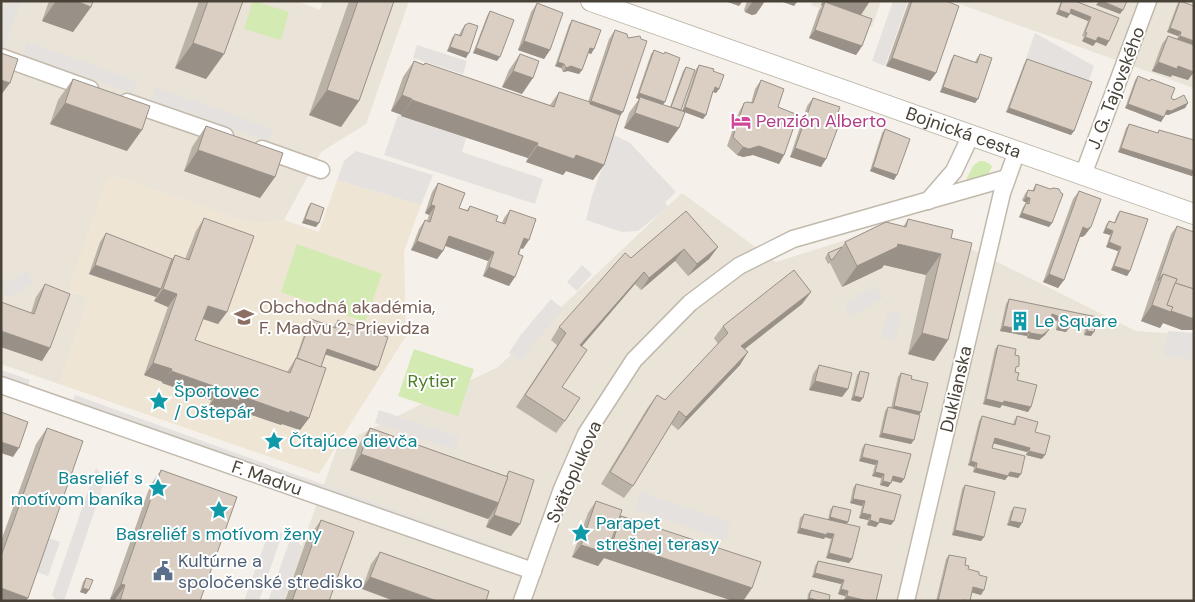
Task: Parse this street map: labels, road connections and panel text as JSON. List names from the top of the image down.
{
  "streets": {
    "street": [
      "J. G. Tajovského",
      "Bojnická cesta",
      "Duklianska",
      "Svätoplukova",
      "F. Madvu"
    ]
  },
  "crossings": [
    ["J. G. Tajovského", "Bojnická cesta"],
    ["Duklianska", "Svätoplukova"],
    ["Svätoplukova", "F. Madvu"]
  ],
  "parks": ["Rytier"],
  "places": {
    "hotel": ["Penzión Alberto"],
    "school or university": ["Obchodná akadémia, F. Madvu 2, Prievidza"],
    "building": ["Le Square"],
    "place": [
      "Športovec / Oštepár",
      "Čítajúce dievča",
      "Basreliéf s motívom baníka",
      "Basreliéf s motívom ženy",
      "Parapet strešnej terasy"
    ],
    "public building": ["Kultúrne a spoločenské stredisko"]
  }
}
